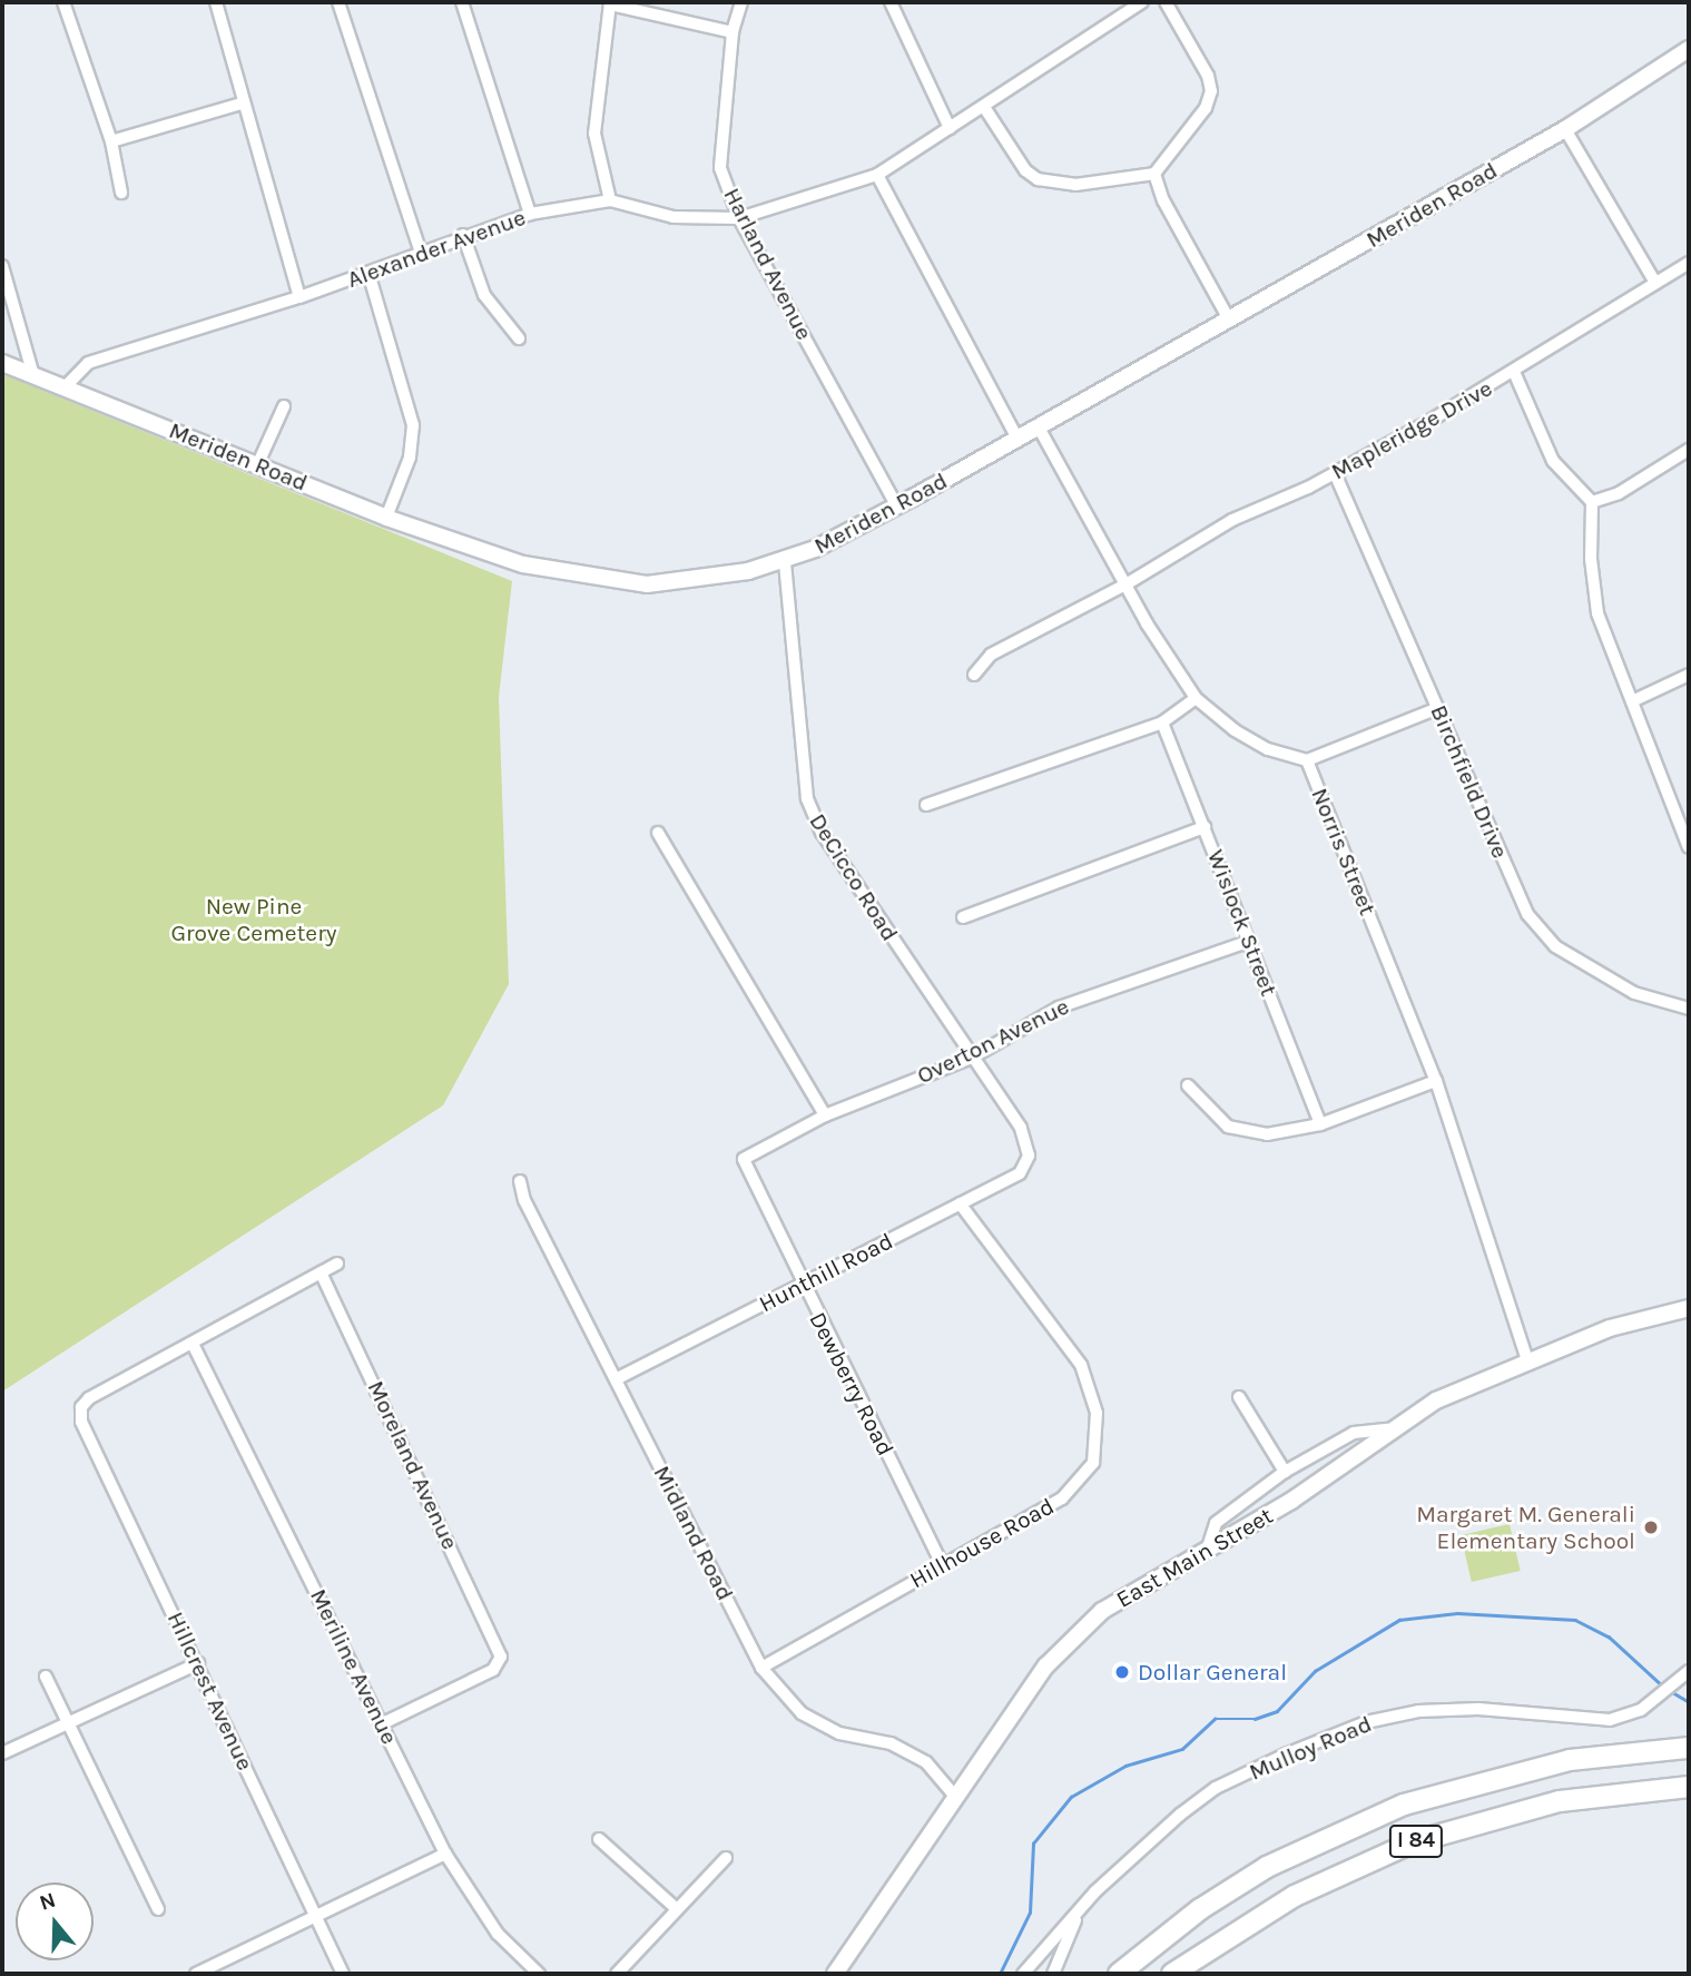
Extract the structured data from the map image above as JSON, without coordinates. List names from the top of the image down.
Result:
{
  "streets": {
    "highway": ["I 84"],
    "main road": ["Meriden Road", "East Main Street"],
    "street": [
      "Alexander Avenue",
      "Harland Avenue",
      "Mapleridge Drive",
      "Birchfield Drive",
      "Norris Street",
      "DeCicco Road",
      "Wislock Street",
      "Overton Avenue",
      "Hunthill Road",
      "Dewberry Road",
      "Moreland Avenue",
      "Midland Road",
      "Hillhouse Road",
      "Meriline Avenue",
      "Hillcrest Avenue",
      "Mulloy Road"
    ]
  },
  "crossings": [
    ["Meriden Road", "Alexander Avenue"],
    ["Meriden Road", "Harland Avenue"],
    ["Meriden Road", "Norris Street"],
    ["Meriden Road", "DeCicco Road"],
    ["Alexander Avenue", "Harland Avenue"],
    ["Mapleridge Drive", "Birchfield Drive"],
    ["Mapleridge Drive", "Norris Street"],
    ["Norris Street", "East Main Street"],
    ["DeCicco Road", "Overton Avenue"],
    ["DeCicco Road", "Hunthill Road"],
    ["Wislock Street", "Overton Avenue"],
    ["Overton Avenue", "Dewberry Road"],
    ["Hunthill Road", "Dewberry Road"],
    ["Hunthill Road", "Midland Road"],
    ["Hunthill Road", "Hillhouse Road"],
    ["Dewberry Road", "Hillhouse Road"],
    ["Moreland Avenue", "Meriline Avenue"],
    ["Midland Road", "Hillhouse Road"],
    ["Midland Road", "East Main Street"],
    ["Meriline Avenue", "Hillcrest Avenue"]
  ],
  "parks": ["New Pine Grove Cemetery"],
  "places": ["Margaret M. Generali Elementary School", "Dollar General"],
  "north": "top"
}
